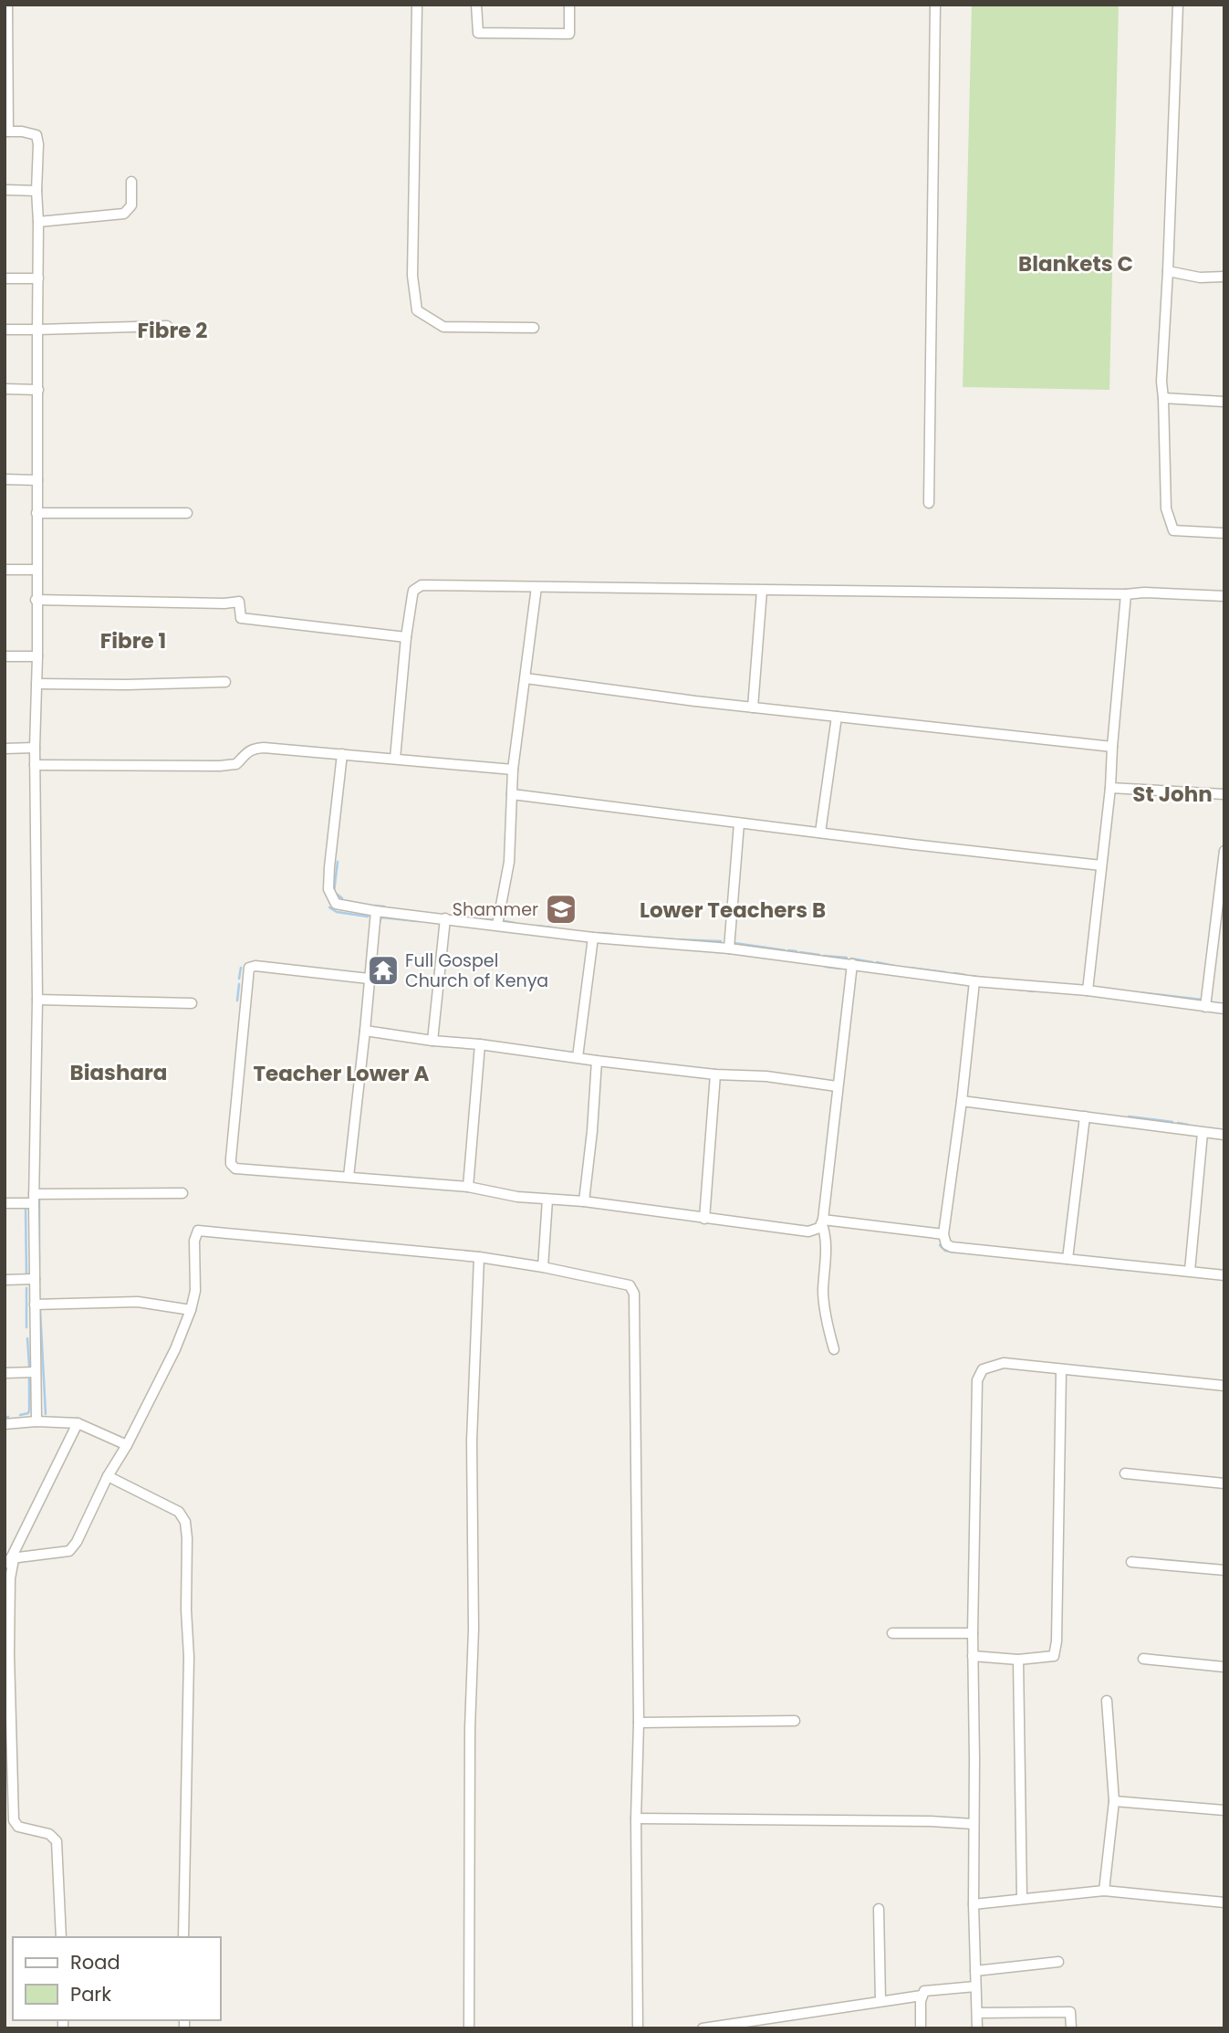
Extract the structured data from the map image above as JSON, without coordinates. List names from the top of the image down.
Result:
{
  "districts": [
    "Blankets C",
    "Fibre 2",
    "Fibre 1",
    "St John",
    "Lower Teachers B",
    "Biashara",
    "Teacher Lower A"
  ],
  "places": {
    "school or university": ["Shammer"],
    "temple": ["Full Gospel Church of Kenya"]
  },
  "legend": ["Road", "Park"]
}
